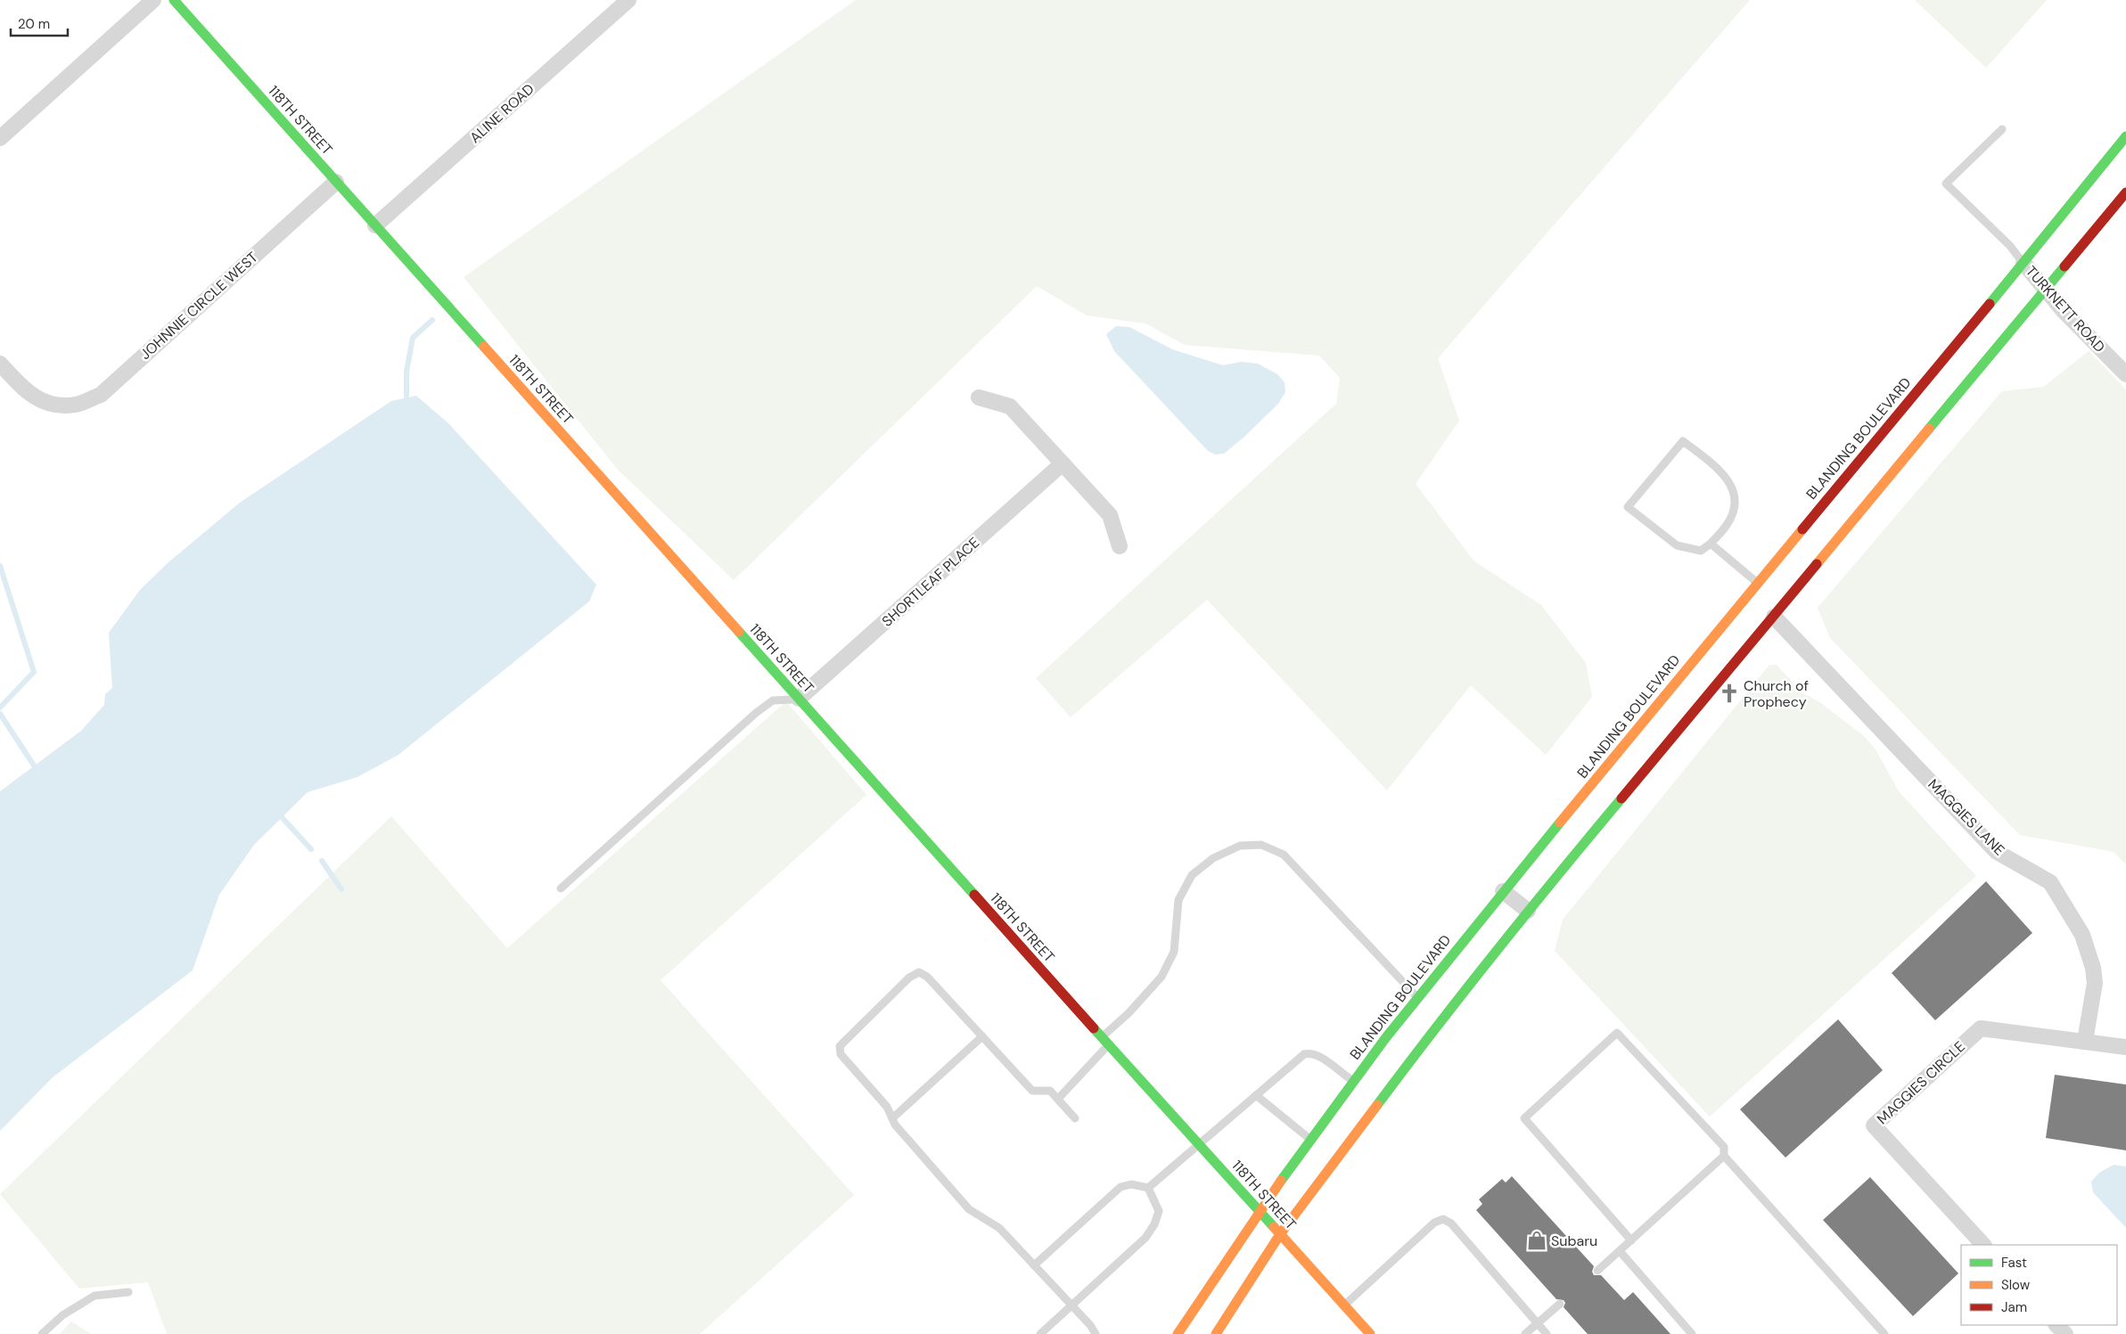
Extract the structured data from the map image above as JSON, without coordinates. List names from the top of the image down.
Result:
{
  "streets": {
    "main road": ["118TH STREET", "BLANDING BOULEVARD"],
    "street": [
      "ALINE ROAD",
      "JOHNNIE CIRCLE WEST",
      "TURKNETT ROAD",
      "SHORTLEAF PLACE",
      "MAGGIES LANE",
      "MAGGIES CIRCLE"
    ]
  },
  "crossings": [
    ["ALINE ROAD", "118TH STREET"],
    ["118TH STREET", "JOHNNIE CIRCLE WEST"],
    ["118TH STREET", "BLANDING BOULEVARD"],
    ["118TH STREET", "SHORTLEAF PLACE"],
    ["TURKNETT ROAD", "BLANDING BOULEVARD"],
    ["MAGGIES LANE", "MAGGIES CIRCLE"]
  ],
  "places": {
    "church": ["Church of Prophecy"],
    "shop": ["Subaru"]
  },
  "legend": ["Fast", "Slow", "Jam"],
  "scale_bar": "20 m"
}
